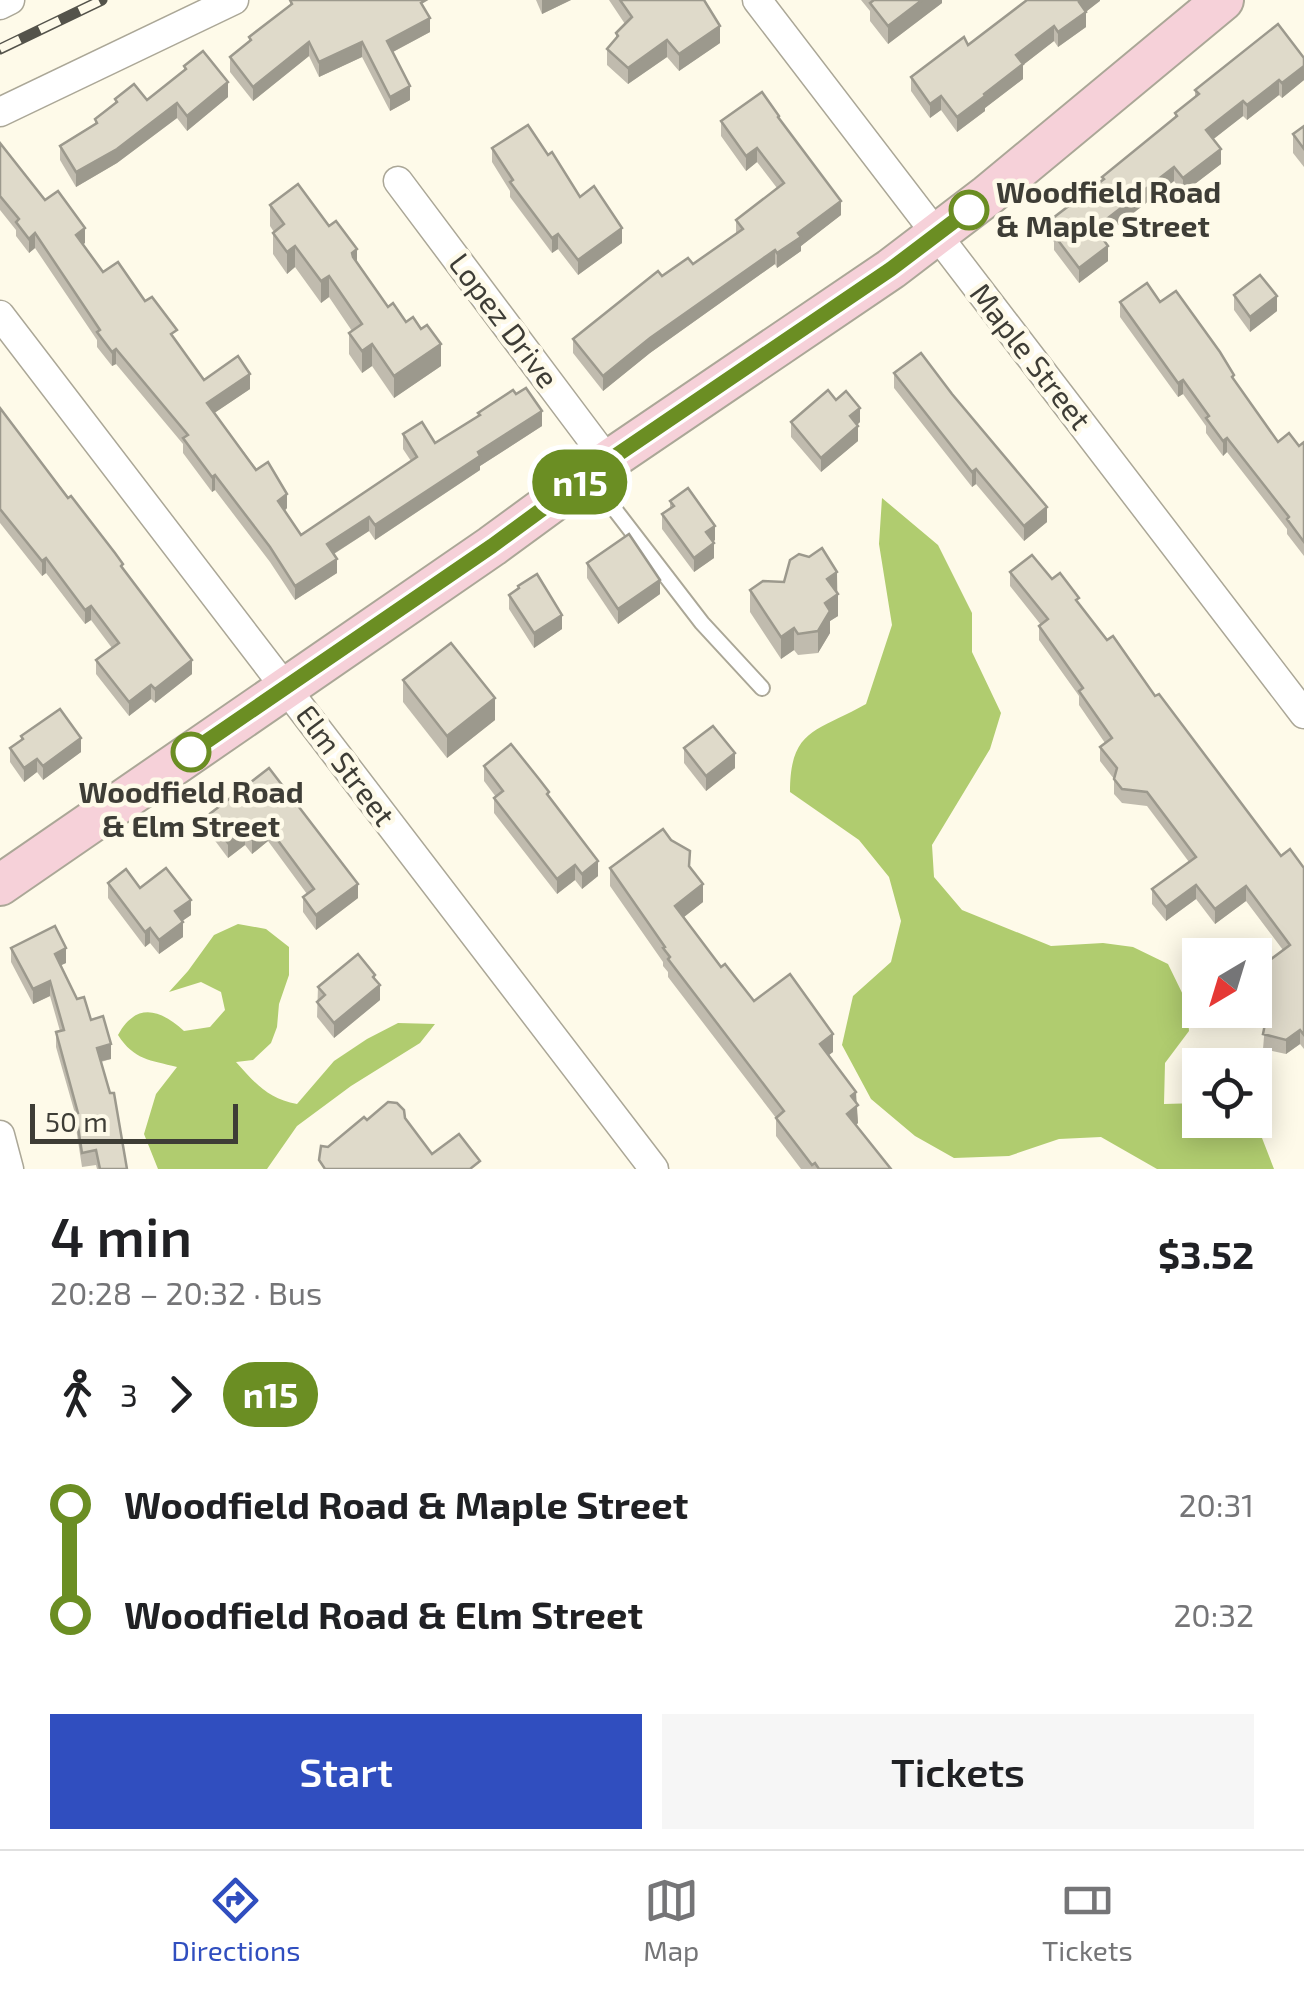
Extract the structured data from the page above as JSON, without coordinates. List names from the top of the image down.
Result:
{
  "streets": {
    "street": ["Lopez Drive", "Maple Street", "Elm Street"]
  },
  "places": ["Woodfield Road & Maple Street", "Woodfield Road & Elm Street"],
  "lines": ["bus line n15"],
  "scale_bar": "50 m",
  "north": "bottom left",
  "page": {
    "on_map": "n15",
    "scale": "50 m",
    "heading": ["4 min", "20:28 – 20:32 · Bus", "$3.52"],
    "legs": ["3", "n15"],
    "list": [
      {
        "name": "Woodfield Road & Maple Street",
        "value": "20:31"
      },
      {
        "name": "Woodfield Road & Elm Street",
        "value": "20:32"
      }
    ],
    "buttons": ["Start", "Tickets"],
    "tabs": ["Directions", "Map", "Tickets"]
  }
}
